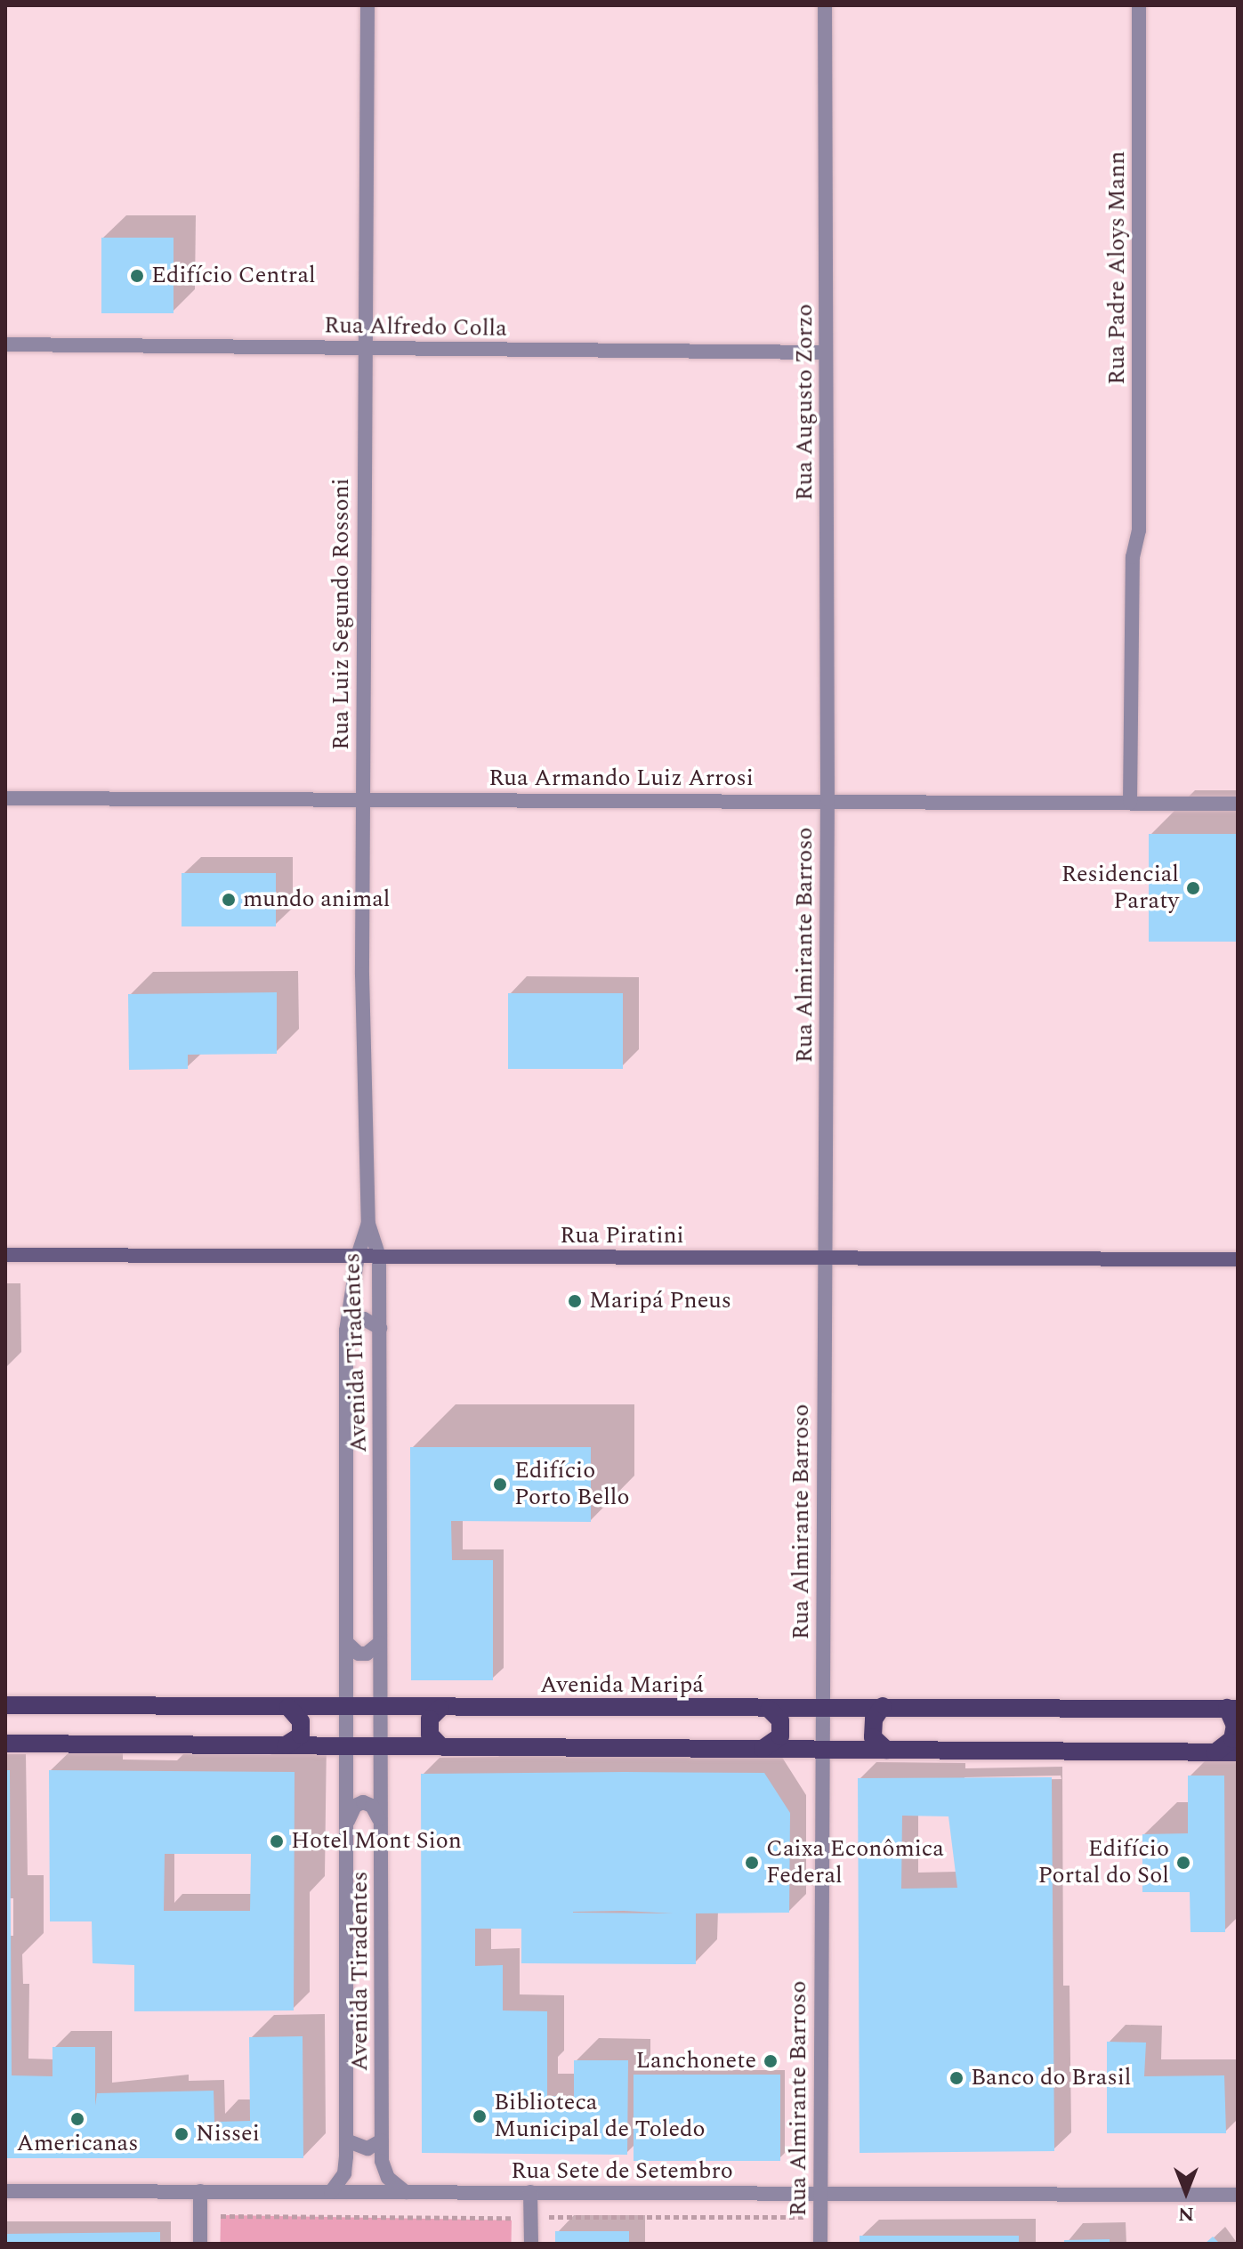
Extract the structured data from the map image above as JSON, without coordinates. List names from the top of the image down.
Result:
{
  "streets": {
    "main road": ["Avenida Maripá"],
    "street": [
      "Rua Padre Aloys Mann",
      "Rua Alfredo Colla",
      "Rua Augusto Zorzo",
      "Rua Luiz Segundo Rossoni",
      "Rua Armando Luiz Arrosi",
      "Rua Almirante Barroso",
      "Rua Piratini",
      "Avenida Tiradentes",
      "Rua Sete de Setembro"
    ]
  },
  "crossings": [
    ["Rua Padre Aloys Mann", "Rua Armando Luiz Arrosi"],
    ["Rua Alfredo Colla", "Rua Augusto Zorzo"],
    ["Rua Alfredo Colla", "Rua Luiz Segundo Rossoni"],
    ["Rua Augusto Zorzo", "Rua Armando Luiz Arrosi"],
    ["Rua Augusto Zorzo", "Rua Almirante Barroso"],
    ["Rua Luiz Segundo Rossoni", "Rua Armando Luiz Arrosi"],
    ["Rua Luiz Segundo Rossoni", "Avenida Tiradentes"],
    ["Rua Armando Luiz Arrosi", "Rua Almirante Barroso"],
    ["Rua Almirante Barroso", "Rua Piratini"],
    ["Rua Almirante Barroso", "Avenida Maripá"],
    ["Rua Almirante Barroso", "Rua Sete de Setembro"],
    ["Rua Piratini", "Avenida Tiradentes"],
    ["Avenida Tiradentes", "Avenida Maripá"],
    ["Avenida Tiradentes", "Rua Sete de Setembro"]
  ],
  "places": [
    "Edifício Central",
    "Residencial Paraty",
    "mundo animal",
    "Maripá Pneus",
    "Edifício Porto Bello",
    "Hotel Mont Sion",
    "Caixa Econômica Federal",
    "Edifício Portal do Sol",
    "Lanchonete",
    "Banco do Brasil",
    "Biblioteca Municipal de Toledo",
    "Americanas",
    "Nissei"
  ],
  "north": "bottom"
}
